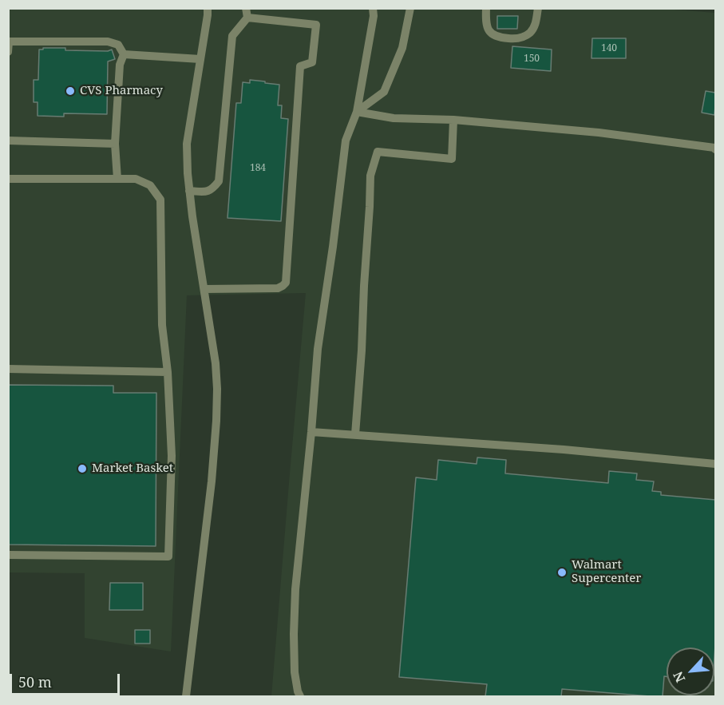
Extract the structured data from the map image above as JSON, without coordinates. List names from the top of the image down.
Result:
{
  "places": ["CVS Pharmacy", "Market Basket", "Walmart Supercenter"],
  "house_numbers": ["140", "150", "184"],
  "scale_bar": "50 m",
  "north": "bottom left"
}
